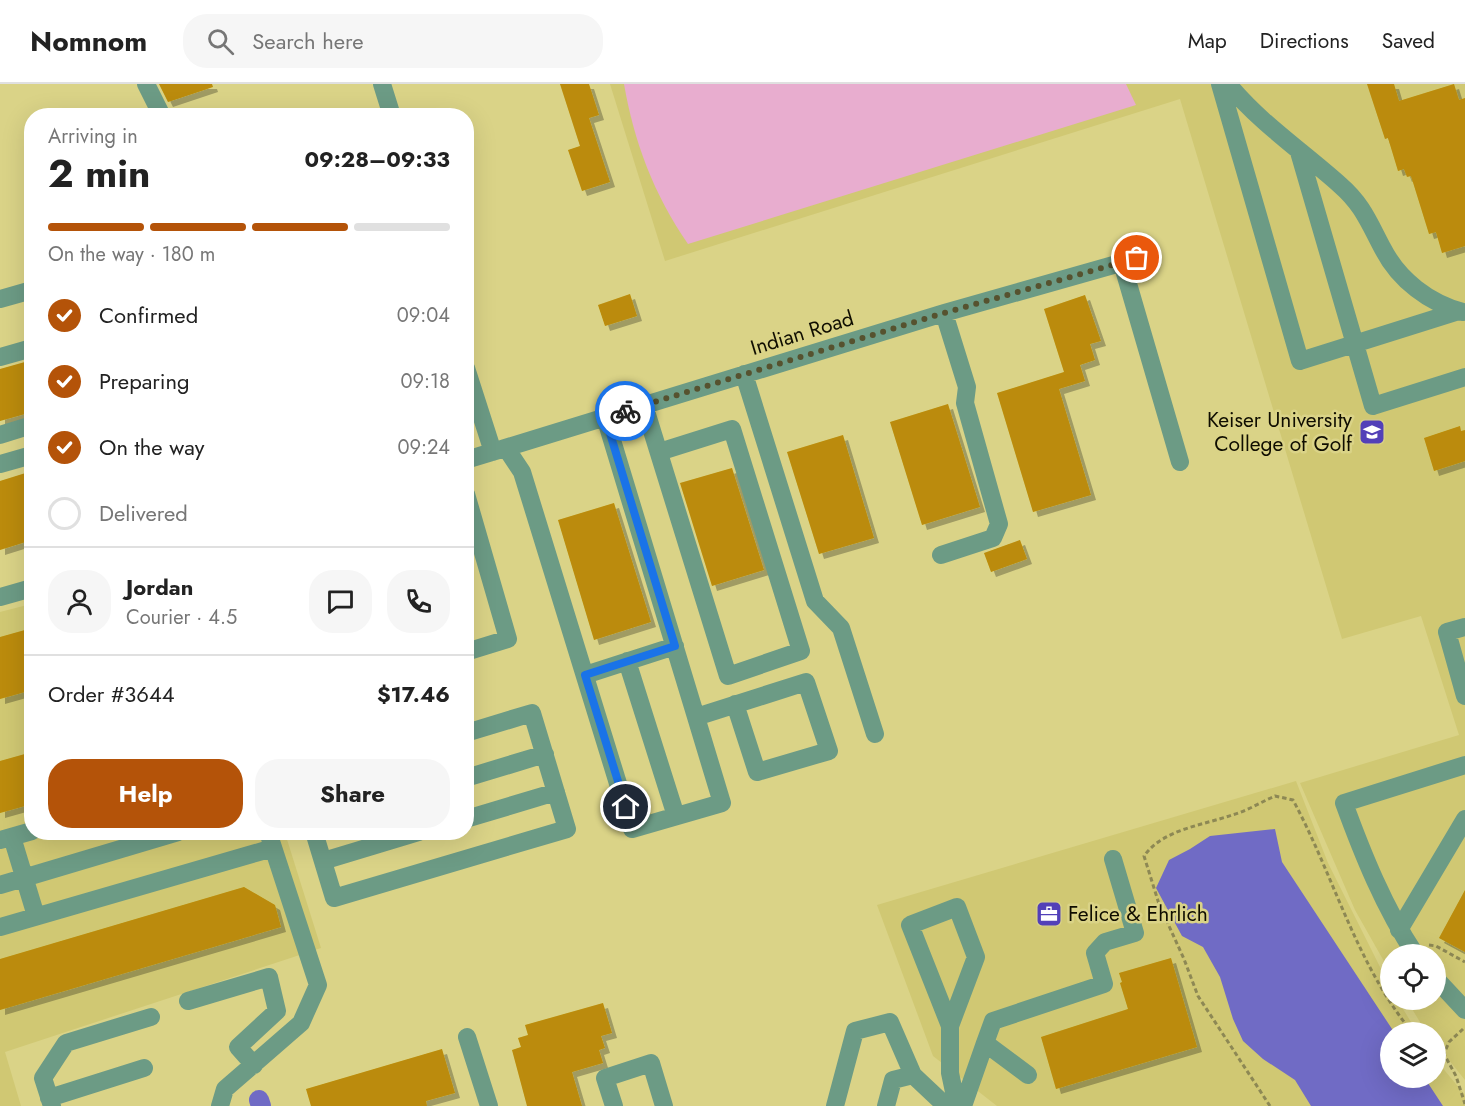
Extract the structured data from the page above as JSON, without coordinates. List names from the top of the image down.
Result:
{
  "streets": {
    "street": ["Indian Road"]
  },
  "places": {
    "school or university": ["Keiser University College of Golf"],
    "office": ["Felice & Ehrlich"]
  },
  "page": {
    "header": "Nomnom",
    "search": "Search here",
    "nav": ["Map", "Directions", "Saved"],
    "heading": ["2 min", "Arriving in", "09:28–09:33"],
    "panel": [
      "Jordan",
      "Courier · 4.5",
      "Order #3644",
      "$17.46"
    ],
    "bar": "On the way · 180 m",
    "list": [
      ["Confirmed", "09:04"],
      ["Preparing", "09:18"],
      ["On the way", "09:24"],
      "Delivered"
    ],
    "buttons": ["Help", "Share"]
  }
}
